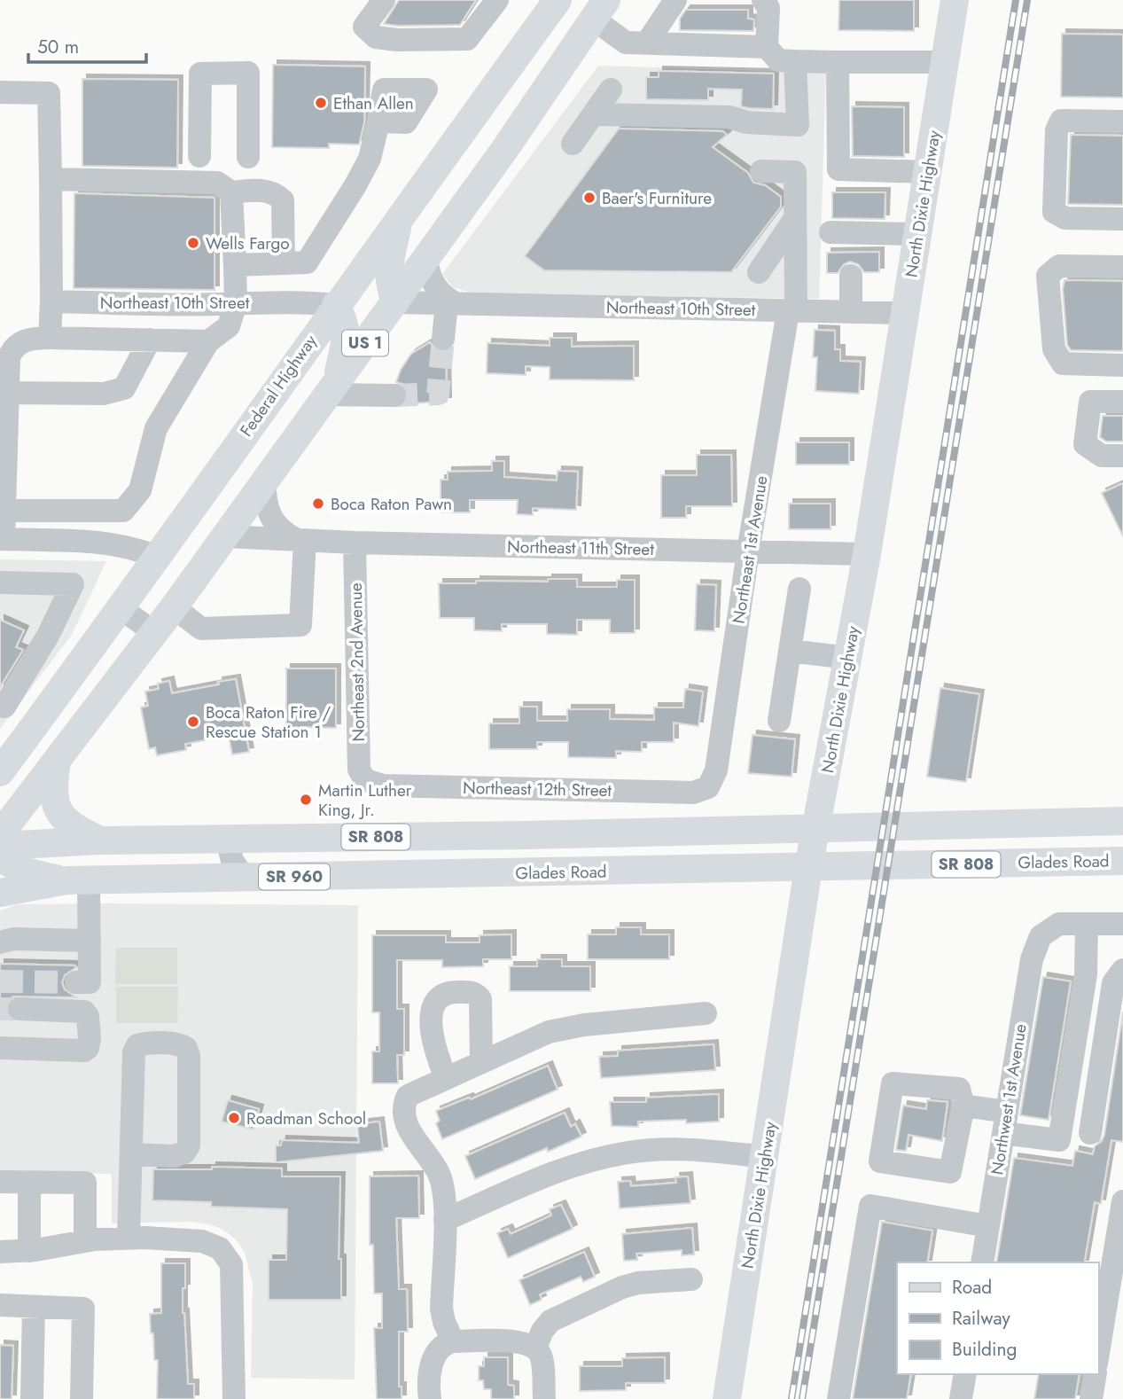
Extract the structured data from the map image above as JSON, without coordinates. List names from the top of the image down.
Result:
{
  "streets": {
    "main road": [
      "North Dixie Highway",
      "US 1",
      "Federal Highway",
      "SR 808",
      "Glades Road",
      "SR 960"
    ],
    "street": [
      "Northeast 10th Street",
      "Northeast 11th Street",
      "Northeast 1st Avenue",
      "Northeast 2nd Avenue",
      "Northeast 12th Street",
      "Northwest 1st Avenue"
    ]
  },
  "crossings": [
    ["North Dixie Highway", "Northeast 10th Street"],
    ["North Dixie Highway", "Northeast 11th Street"],
    ["North Dixie Highway", "SR 808"],
    ["North Dixie Highway", "Glades Road"],
    ["Northeast 10th Street", "US 1"],
    ["Northeast 10th Street", "Federal Highway"],
    ["Northeast 10th Street", "Northeast 1st Avenue"],
    ["US 1", "Northeast 11th Street"],
    ["Northeast 11th Street", "Northeast 1st Avenue"],
    ["Northeast 11th Street", "Northeast 2nd Avenue"],
    ["Northeast 1st Avenue", "Northeast 12th Street"],
    ["Northeast 2nd Avenue", "Northeast 12th Street"]
  ],
  "places": [
    "Ethan Allen",
    "Baer's Furniture",
    "Wells Fargo",
    "Boca Raton Pawn",
    "Boca Raton Fire / Rescue Station 1",
    "Martin Luther King, Jr.",
    "Roadman School"
  ],
  "legend": ["Road", "Railway", "Building"],
  "scale_bar": "50 m"
}
